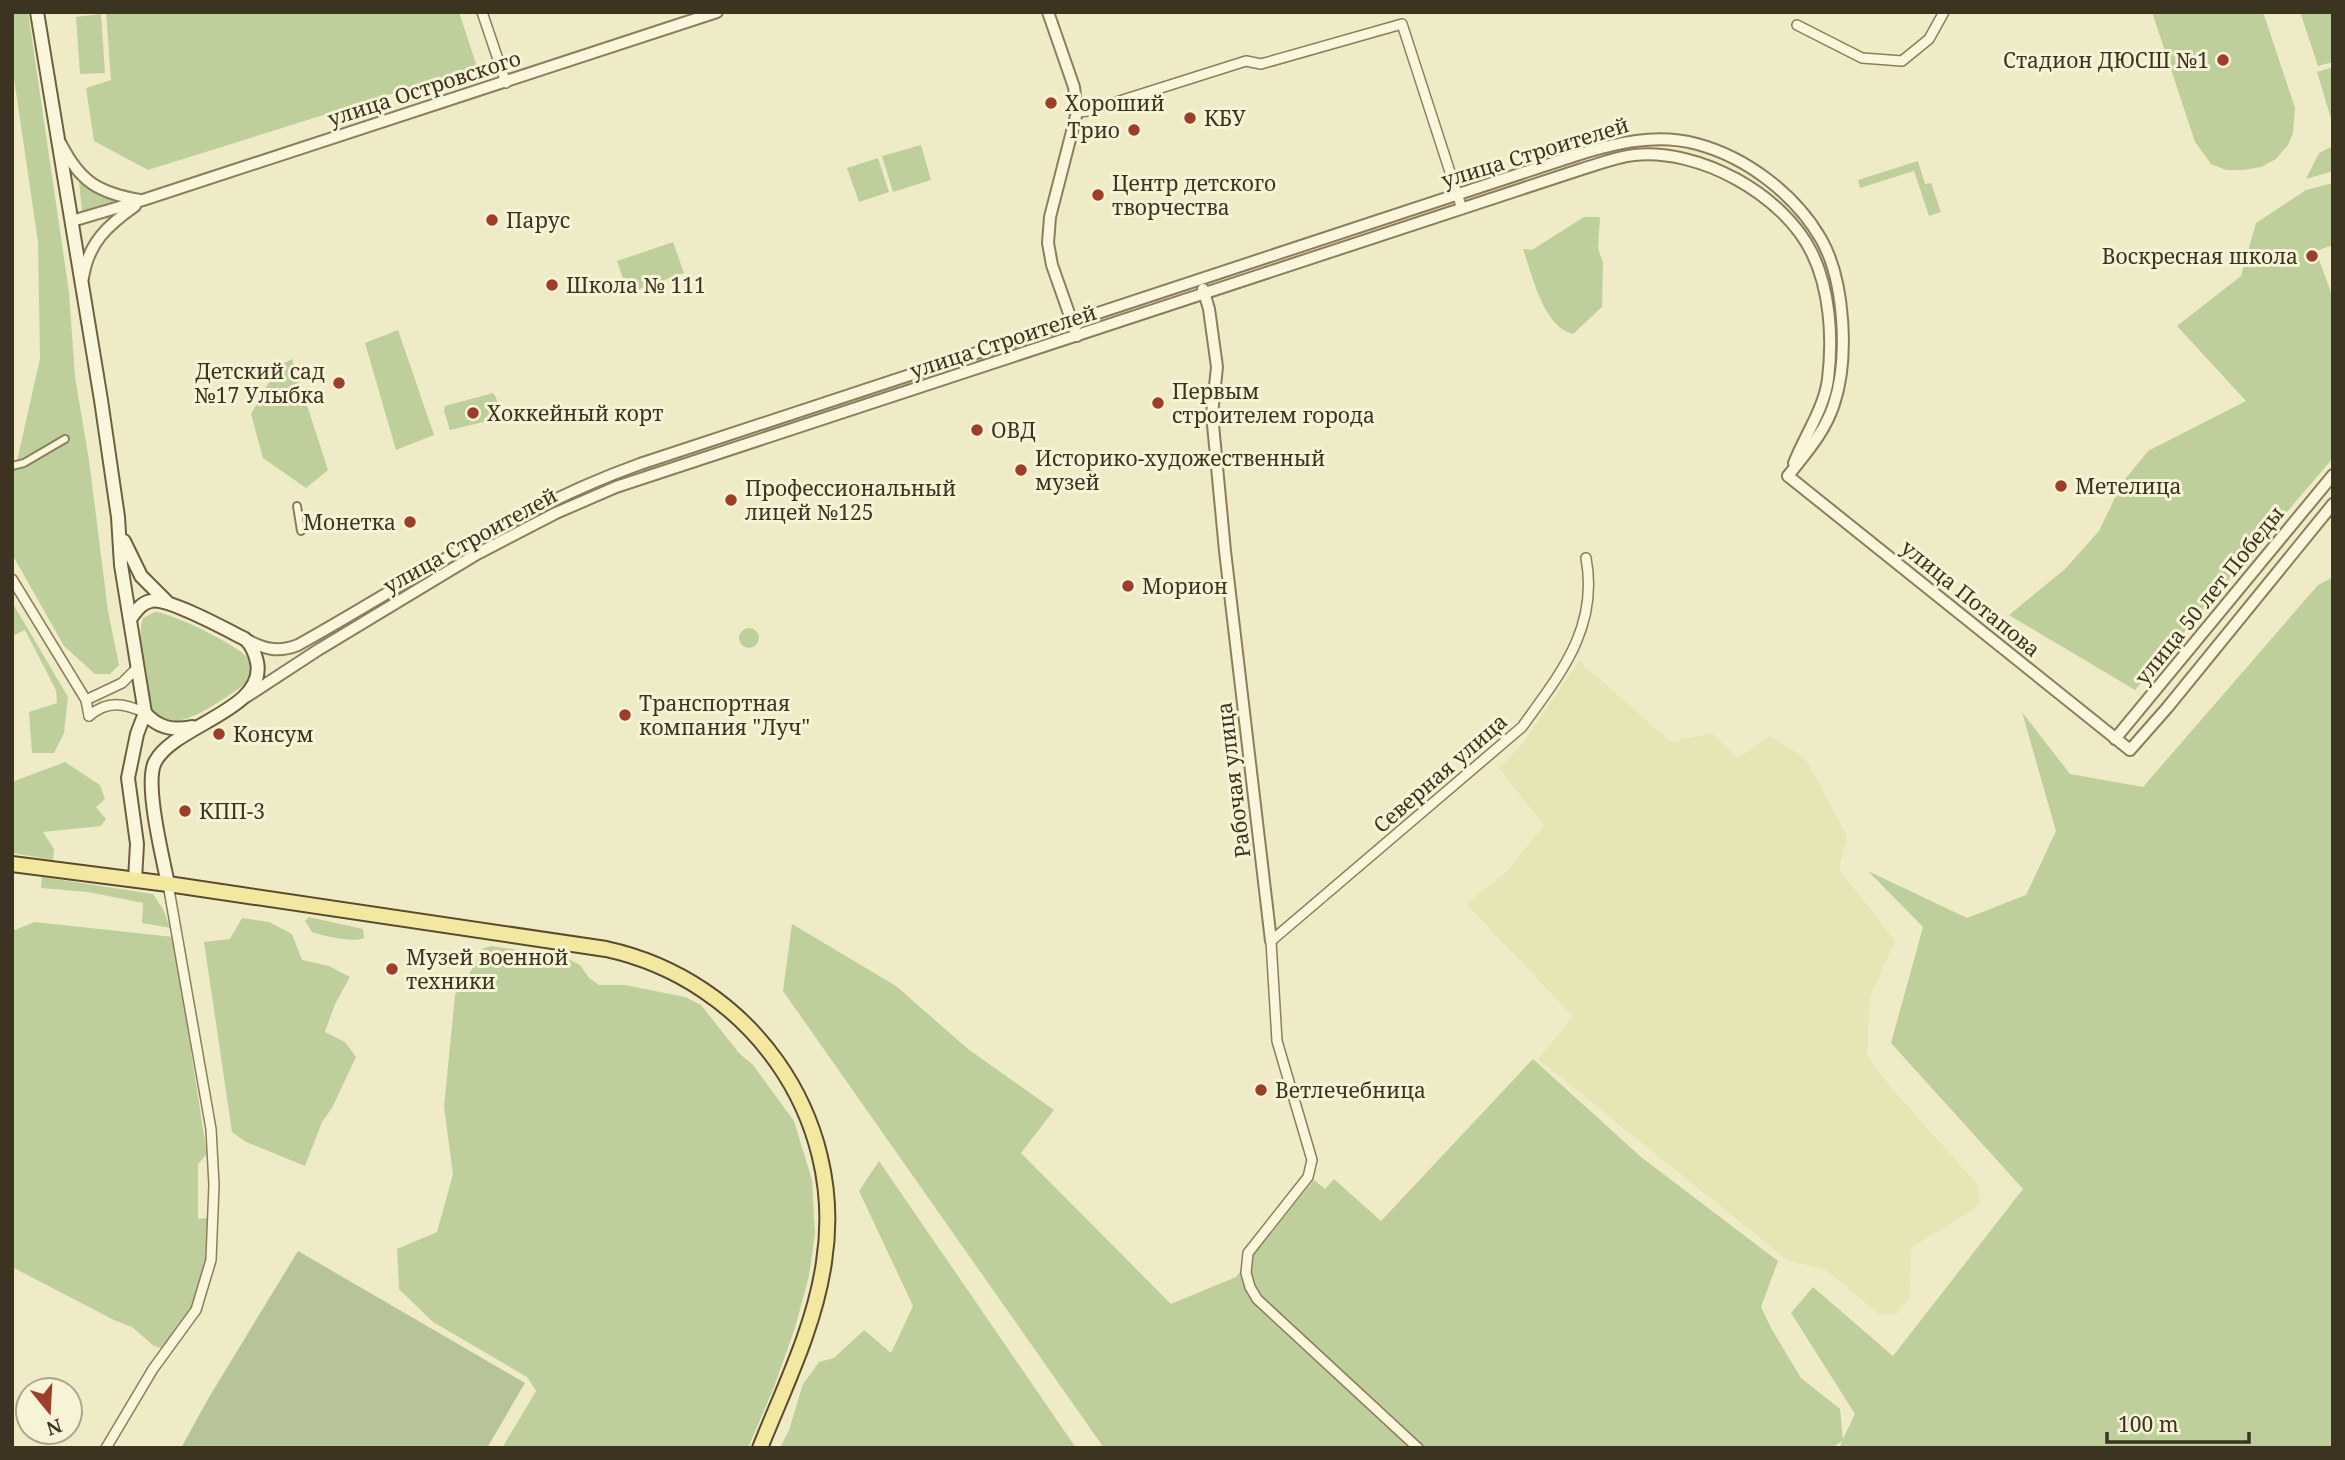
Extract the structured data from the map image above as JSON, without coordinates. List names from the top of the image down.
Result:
{
  "streets": {
    "street": [
      "улица Островского",
      "улица Строителей",
      "улица 50 лет Победы",
      "улица Потапова",
      "Северная улица",
      "Рабочая улица"
    ]
  },
  "crossings": [
    ["улица Строителей", "улица Потапова"],
    ["улица Строителей", "Рабочая улица"],
    ["улица 50 лет Победы", "улица Потапова"],
    ["Северная улица", "Рабочая улица"]
  ],
  "places": [
    "Стадион ДЮСШ №1",
    "Хороший",
    "КБУ",
    "Трио",
    "Центр детского творчества",
    "Парус",
    "Воскресная школа",
    "Школа № 111",
    "Детский сад №17 Улыбка",
    "Первым строителем города",
    "Хоккейный корт",
    "ОВД",
    "Историко-художественный музей",
    "Метелица",
    "Профессиональный лицей №125",
    "Монетка",
    "Морион",
    "Транспортная компания \"Луч\"",
    "Консум",
    "КПП-3",
    "Музей военной техники",
    "Ветлечебница"
  ],
  "scale_bar": "100 m",
  "north": "bottom"
}
